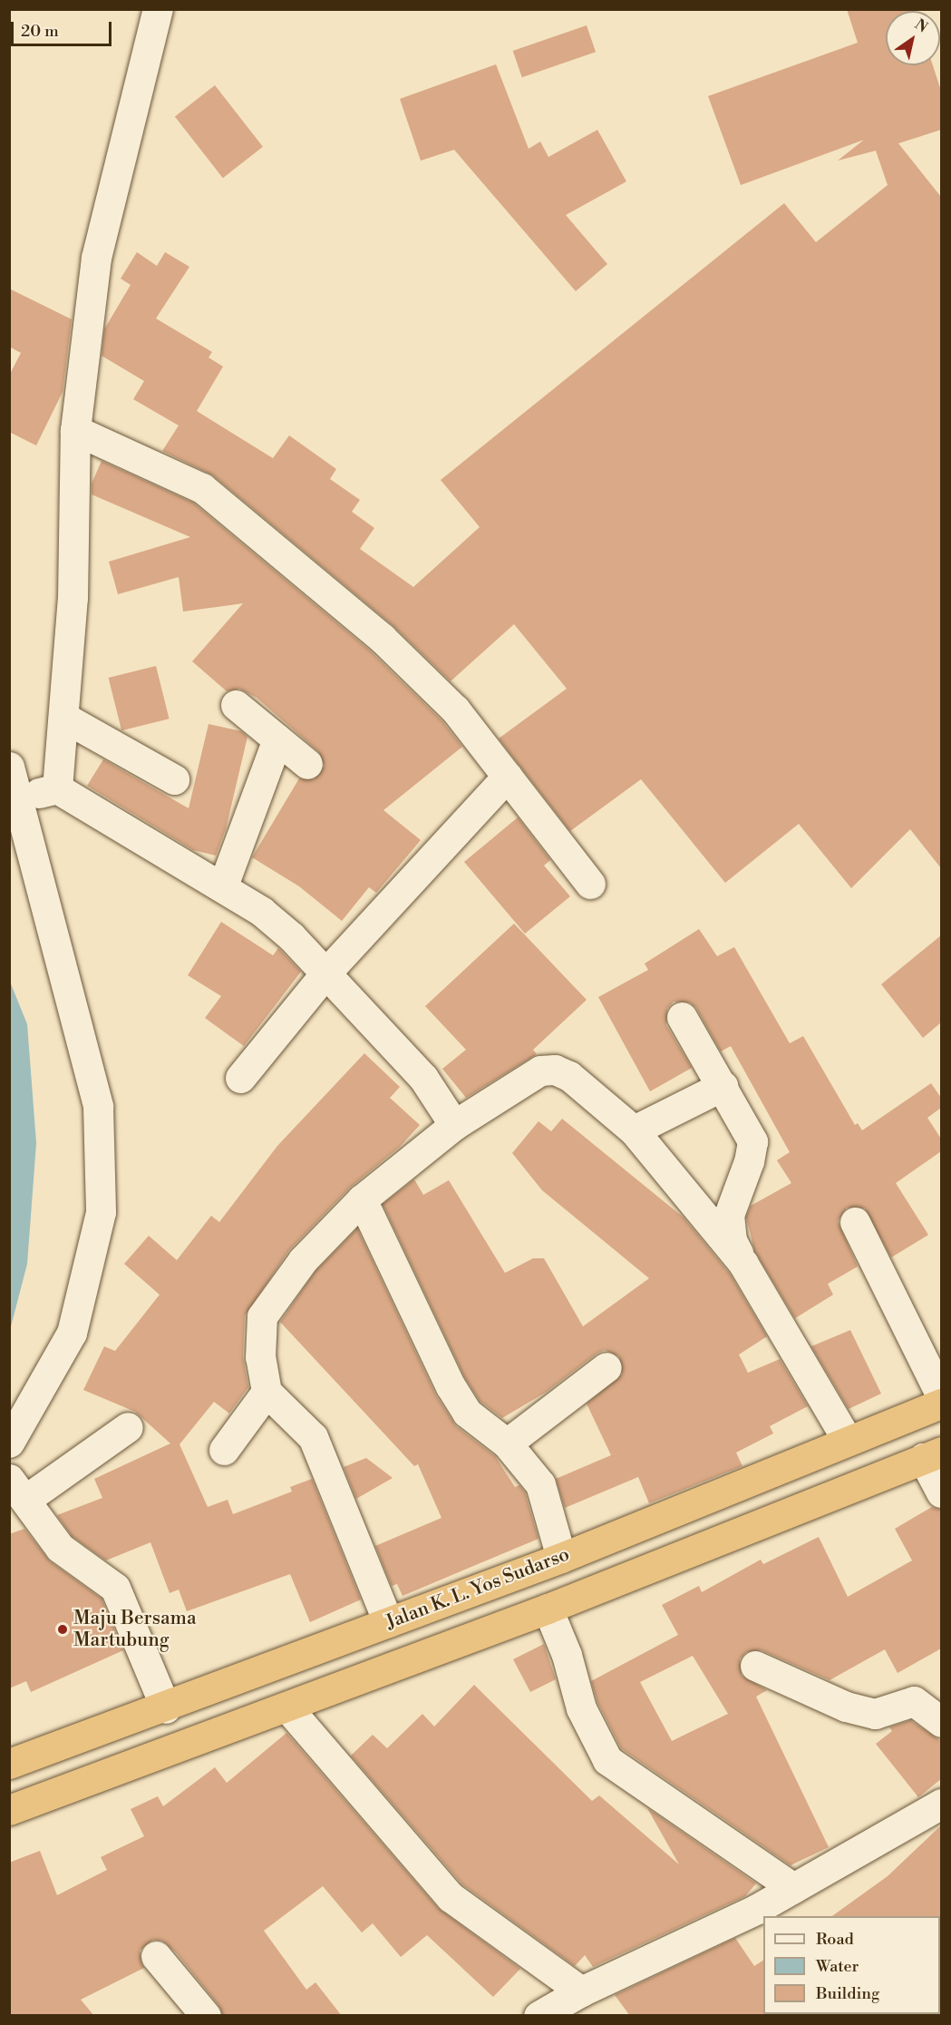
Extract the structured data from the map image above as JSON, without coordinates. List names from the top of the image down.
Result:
{
  "streets": {
    "highway": ["Jalan K. L. Yos Sudarso"]
  },
  "places": ["Maju Bersama Martubung"],
  "legend": ["Road", "Water", "Building"],
  "scale_bar": "20 m",
  "north": "top right"
}
